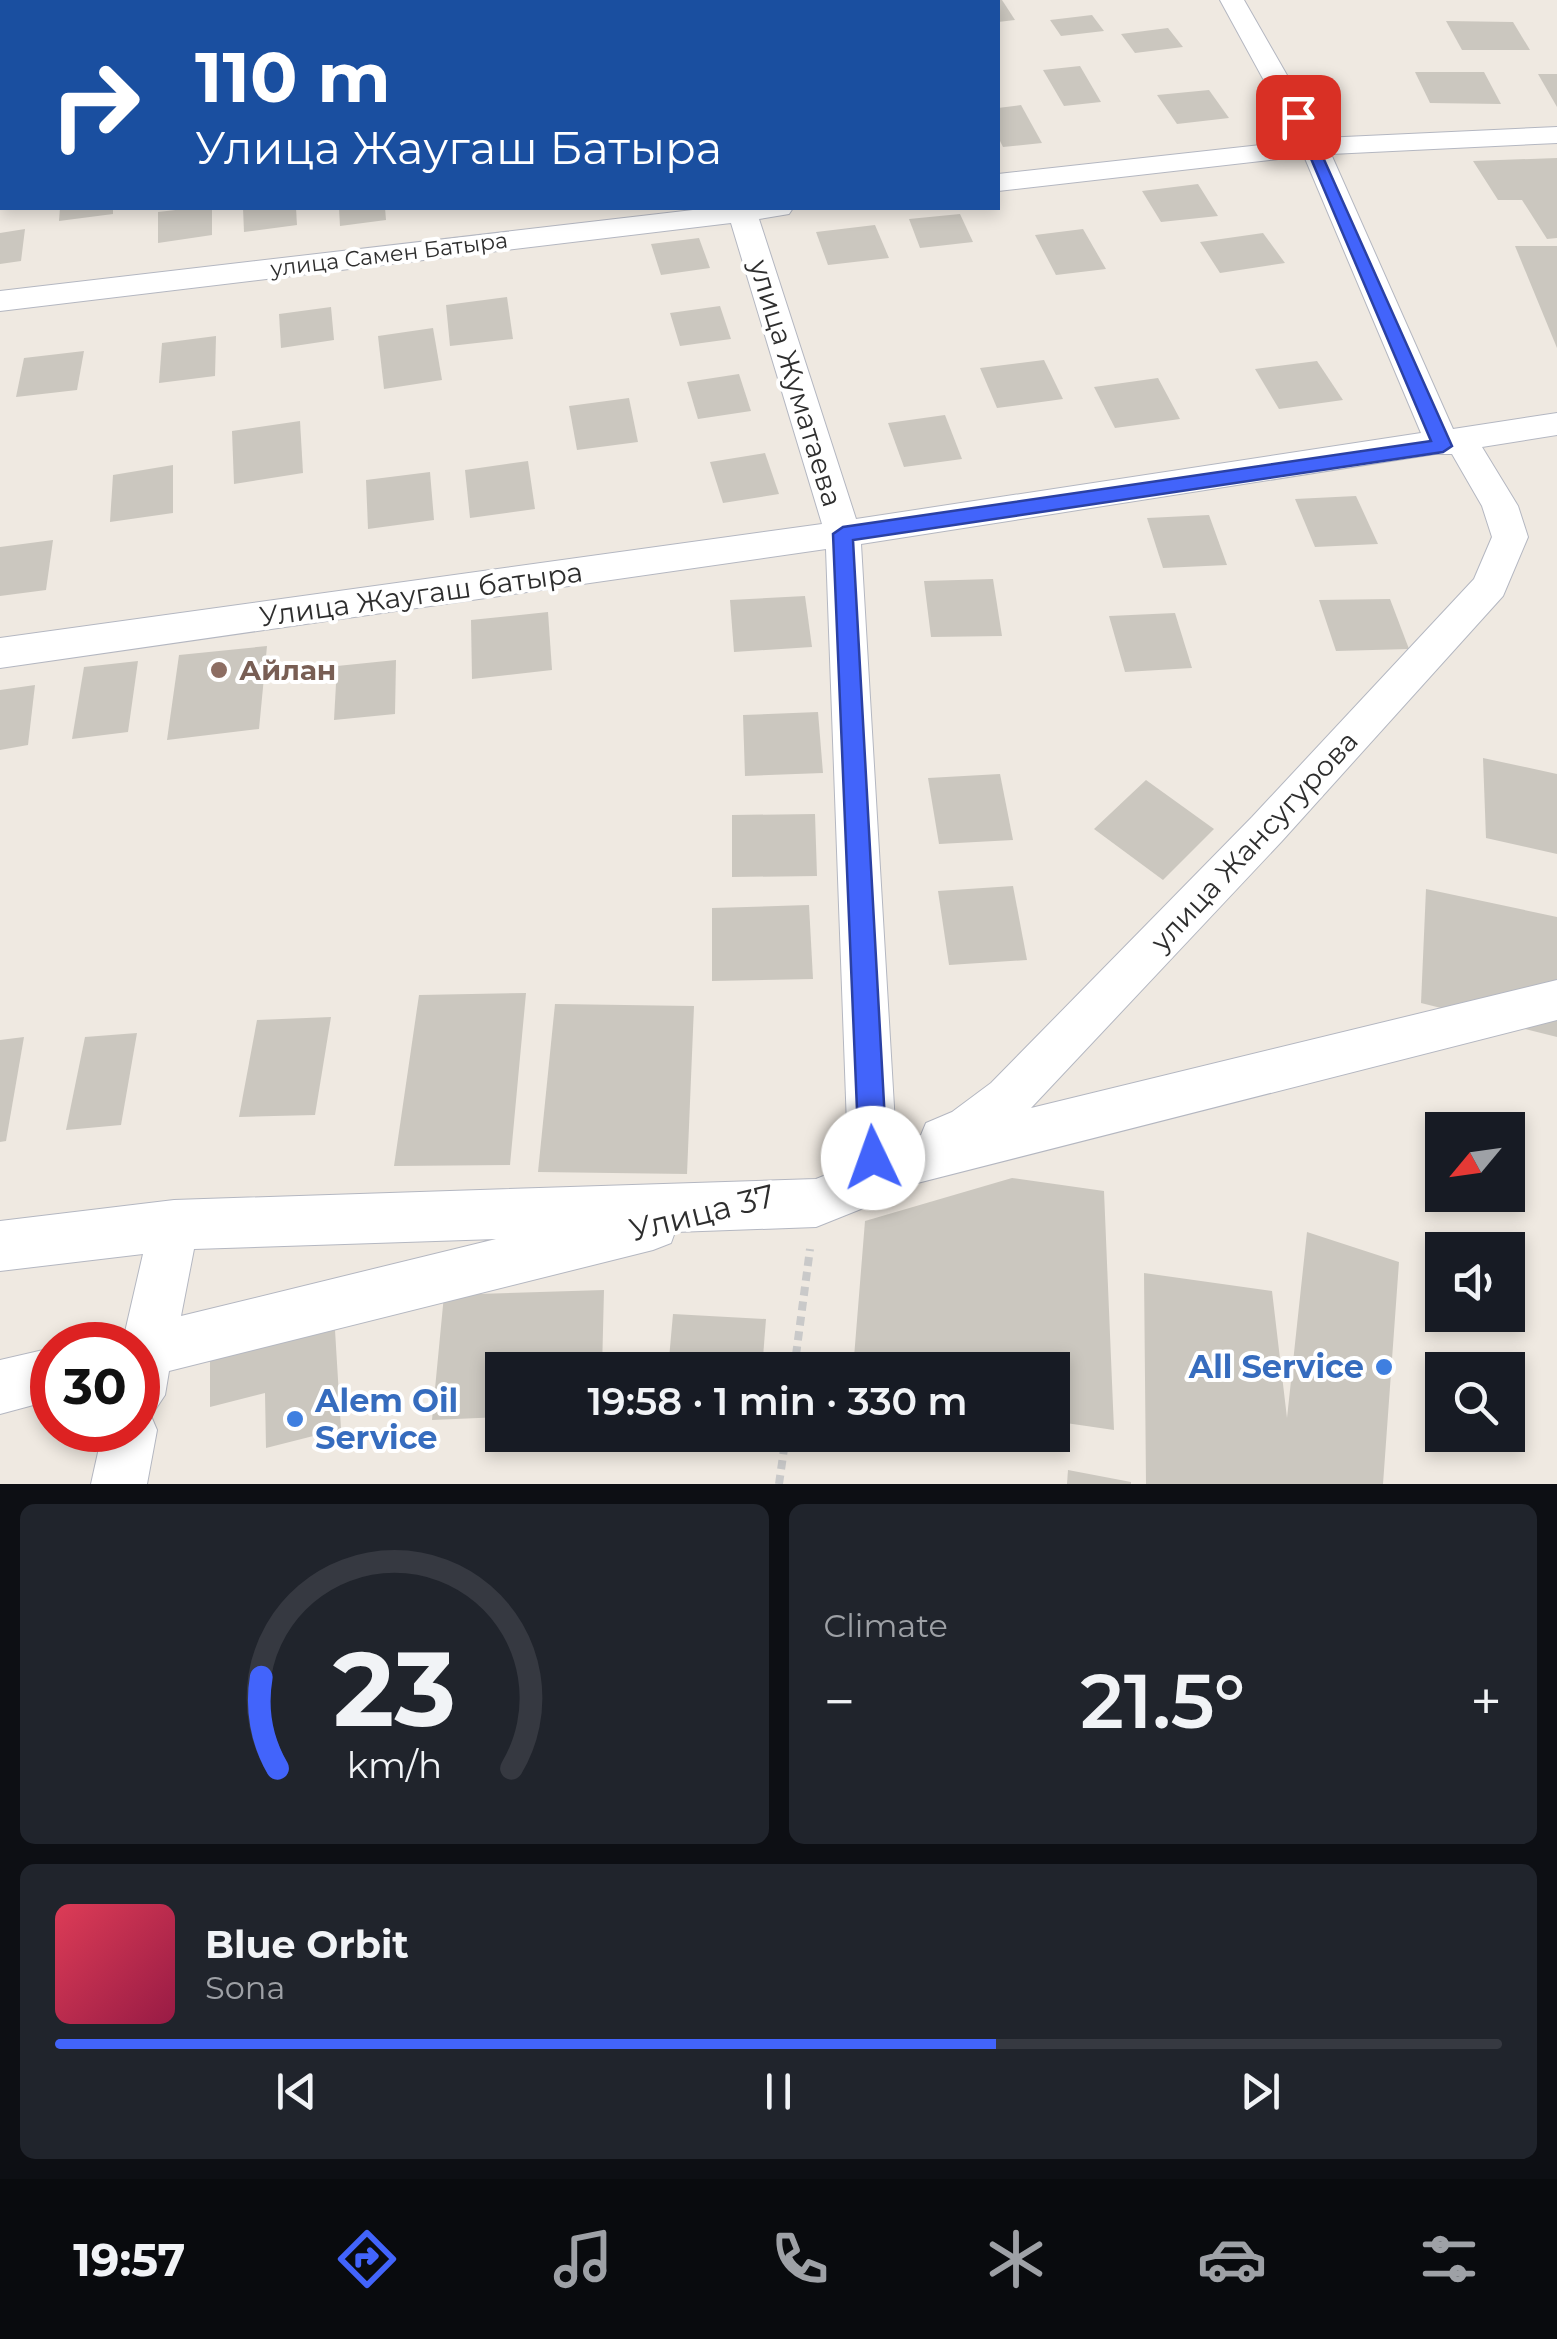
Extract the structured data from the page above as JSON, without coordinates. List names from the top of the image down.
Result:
{
  "streets": {
    "street": [
      "улица Самен Батыра",
      "улица Жуматаева",
      "Улица Жаугаш батыра",
      "улица Жансугурова",
      "Улица 37"
    ]
  },
  "crossings": [
    ["улица Жуматаева", "Улица Жаугаш батыра"],
    ["улица Жуматаева", "улица Жансугурова"]
  ],
  "places": ["Айлан", "All Service", "Alem Oil Service"],
  "north": "bottom left",
  "page": {
    "turn": ["110 m", "Улица Жаугаш Батыра"],
    "limit": "30",
    "trip": "19:58 · 1 min · 330 m",
    "tile": "Climate",
    "heat": ["−", "21.5°", "+"],
    "song": ["Blue Orbit", "Sona"],
    "tabs": "19:57",
    "gauge": ["23", "km/h"]
  }
}
